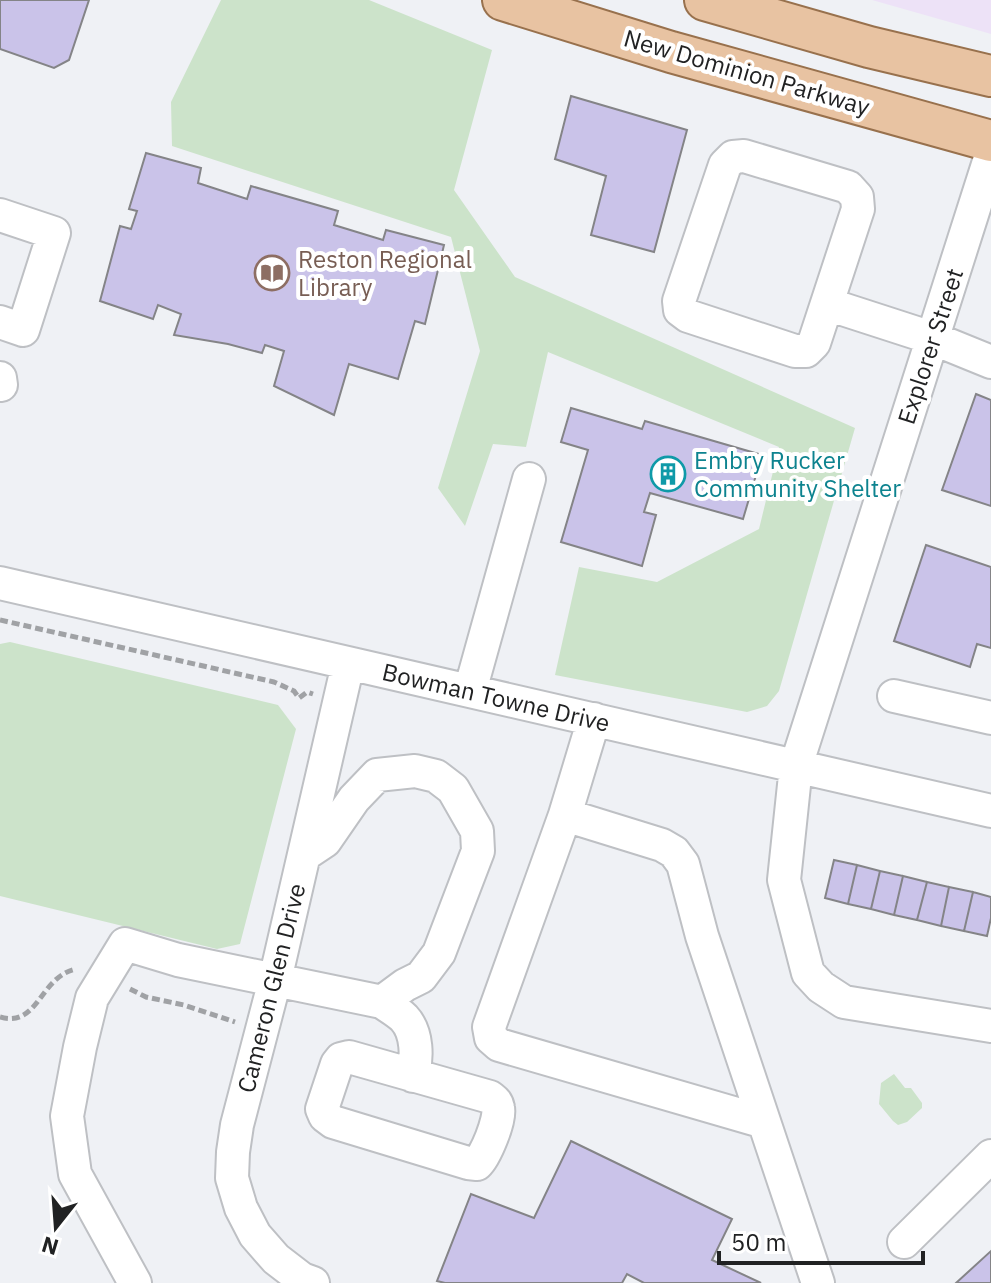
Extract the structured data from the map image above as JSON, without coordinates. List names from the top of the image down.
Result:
{
  "streets": {
    "main road": ["New Dominion Parkway"],
    "street": ["Explorer Street", "Bowman Towne Drive", "Cameron Glen Drive"]
  },
  "crossings": [
    ["Explorer Street", "Bowman Towne Drive"],
    ["Bowman Towne Drive", "Cameron Glen Drive"]
  ],
  "places": {
    "library": ["Reston Regional Library"],
    "building": ["Embry Rucker Community Shelter"]
  },
  "scale_bar": "50 m",
  "north": "bottom"
}
